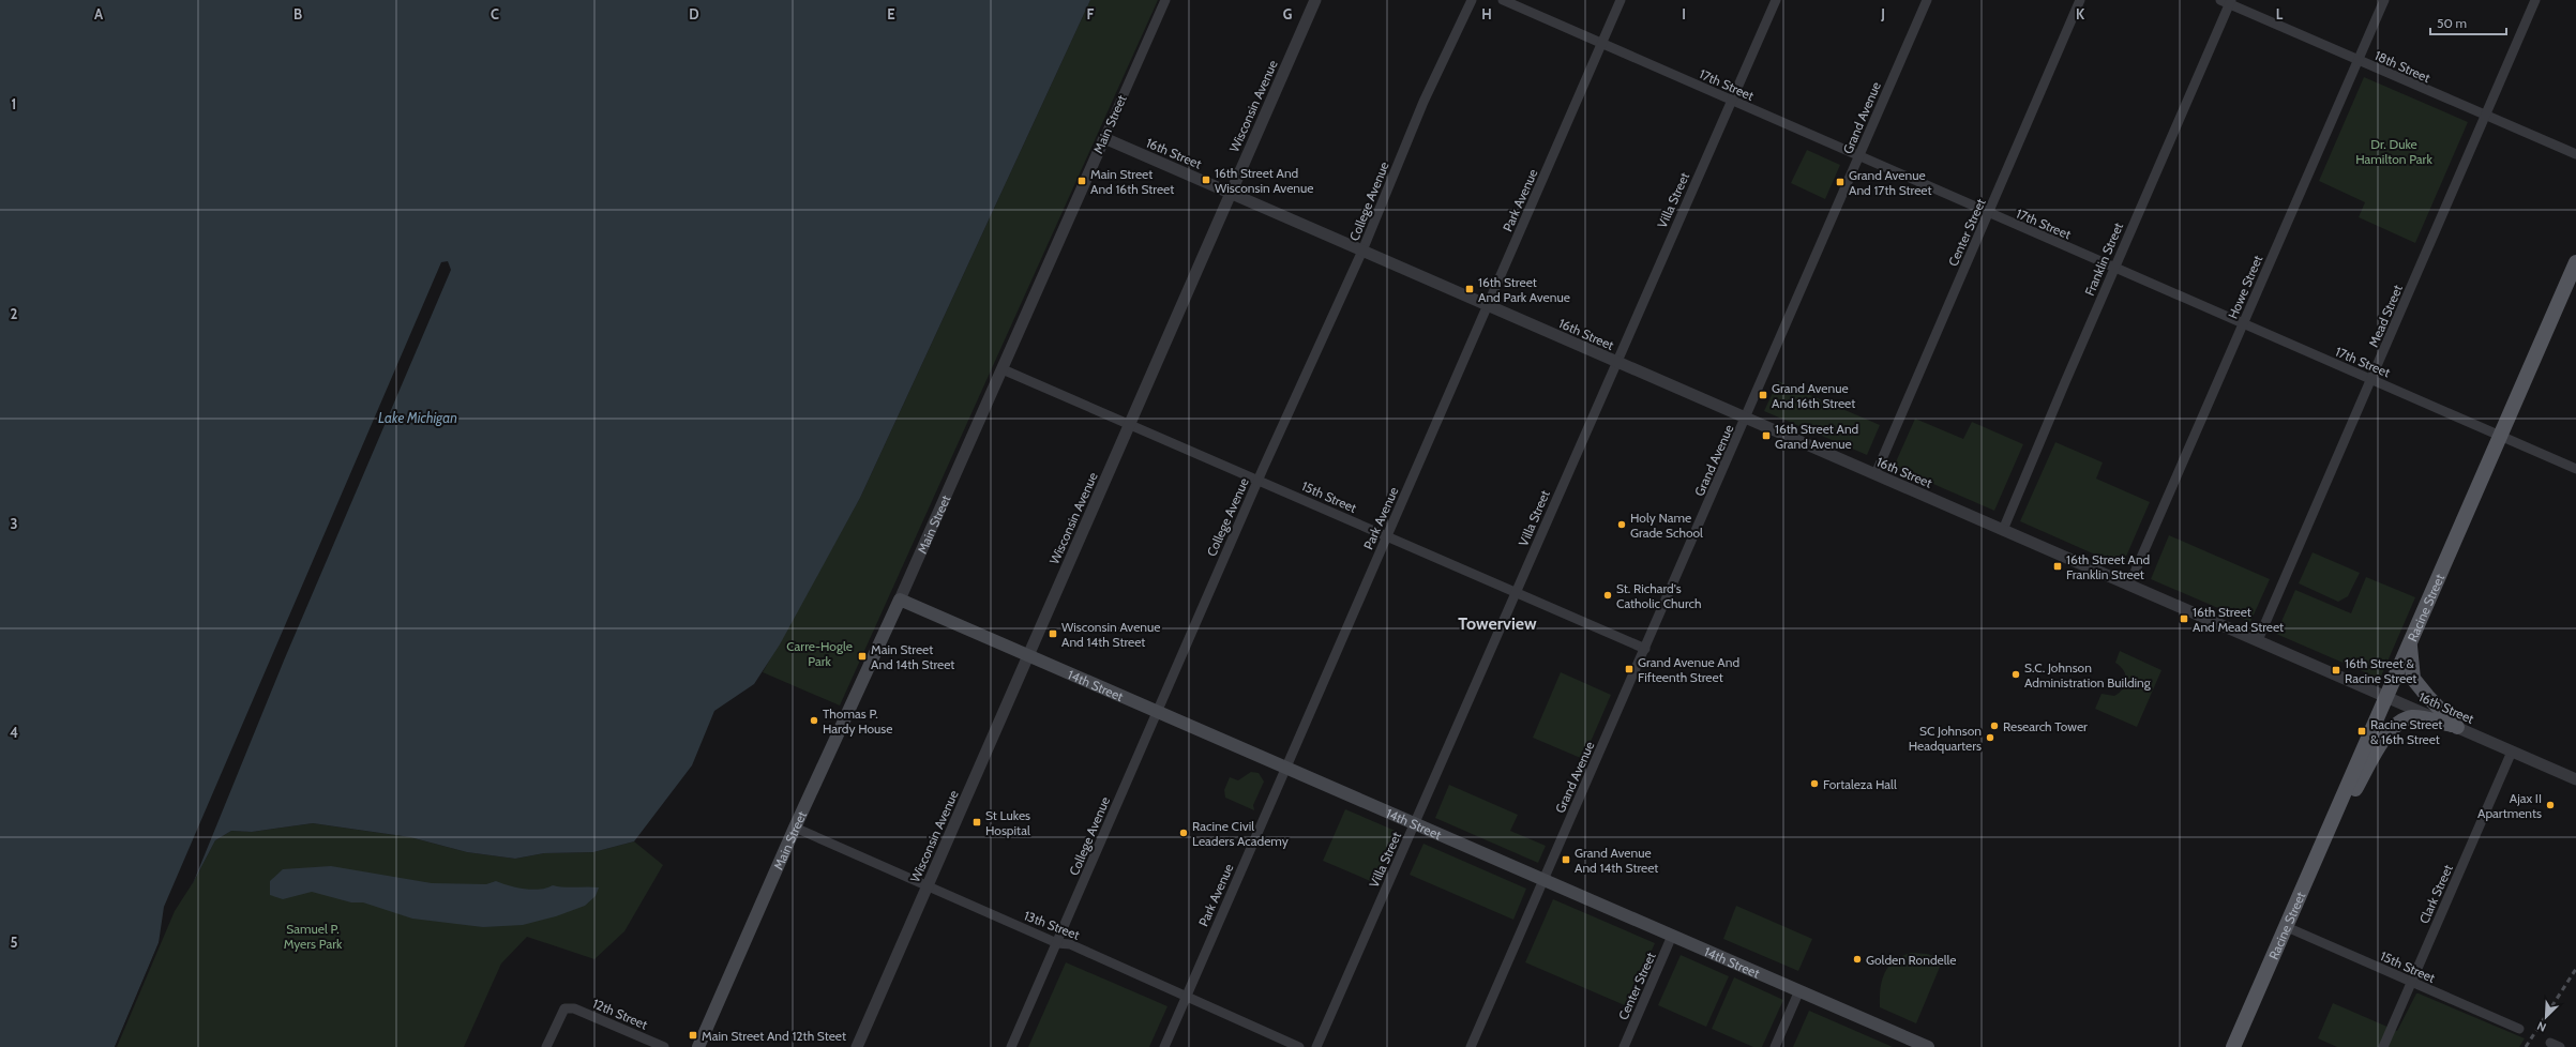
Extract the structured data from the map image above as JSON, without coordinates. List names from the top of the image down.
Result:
{
  "streets": {
    "main road": ["Main Street", "Racine Street", "14th Street"],
    "street": [
      "18th Street",
      "17th Street",
      "Wisconsin Avenue",
      "Grand Avenue",
      "16th Street",
      "Park Avenue",
      "Villa Street",
      "College Avenue",
      "Center Street",
      "Franklin Street",
      "Howe Street",
      "Mead Street",
      "15th Street",
      "Clark Street",
      "13th Street",
      "12th Street"
    ]
  },
  "crossings": [
    ["18th Street", "Franklin Street"],
    ["18th Street", "Howe Street"],
    ["18th Street", "Mead Street"],
    ["17th Street", "Grand Avenue"],
    ["17th Street", "Park Avenue"],
    ["17th Street", "Villa Street"],
    ["17th Street", "Center Street"],
    ["17th Street", "Franklin Street"],
    ["17th Street", "Howe Street"],
    ["17th Street", "Mead Street"],
    ["17th Street", "Racine Street"],
    ["Wisconsin Avenue", "16th Street"],
    ["Wisconsin Avenue", "15th Street"],
    ["Wisconsin Avenue", "14th Street"],
    ["Wisconsin Avenue", "13th Street"],
    ["Grand Avenue", "16th Street"],
    ["Grand Avenue", "15th Street"],
    ["Grand Avenue", "14th Street"],
    ["Main Street", "16th Street"],
    ["Main Street", "15th Street"],
    ["Main Street", "14th Street"],
    ["Main Street", "13th Street"],
    ["16th Street", "Park Avenue"],
    ["16th Street", "Villa Street"],
    ["16th Street", "College Avenue"],
    ["16th Street", "Center Street"],
    ["16th Street", "Franklin Street"],
    ["16th Street", "Howe Street"],
    ["16th Street", "Mead Street"],
    ["16th Street", "Racine Street"],
    ["16th Street", "Clark Street"],
    ["Park Avenue", "15th Street"],
    ["Park Avenue", "14th Street"],
    ["Park Avenue", "13th Street"],
    ["Villa Street", "15th Street"],
    ["Villa Street", "14th Street"],
    ["College Avenue", "15th Street"],
    ["College Avenue", "14th Street"],
    ["College Avenue", "13th Street"],
    ["Center Street", "14th Street"],
    ["15th Street", "Racine Street"],
    ["15th Street", "Clark Street"]
  ],
  "districts": ["Towerview"],
  "water": ["Lake Michigan"],
  "parks": ["Dr. Duke Hamilton Park", "Carre-Hogle Park", "Samuel P. Myers Park"],
  "places": {
    "transit": [
      "16th Street And Wisconsin Avenue",
      "Main Street And 16th Street",
      "Grand Avenue And 17th Street",
      "16th Street And Park Avenue",
      "Grand Avenue And 16th Street",
      "16th Street And Grand Avenue",
      "16th Street And Franklin Street",
      "16th Street And Mead Street",
      "Wisconsin Avenue And 14th Street",
      "Main Street And 14th Street",
      "Grand Avenue And Fifteenth Street",
      "16th Street & Racine Street",
      "Racine Street & 16th Street",
      "St Lukes Hospital",
      "Grand Avenue And 14th Street",
      "Main Street And 12th Steet"
    ],
    "other": [
      "Holy Name Grade School",
      "St. Richard's Catholic Church",
      "S.C. Johnson Administration Building",
      "Thomas P. Hardy House",
      "Research Tower",
      "SC Johnson Headquarters",
      "Fortaleza Hall",
      "Ajax II Apartments",
      "Racine Civil Leaders Academy",
      "Golden Rondelle"
    ]
  },
  "scale_bar": "50 m",
  "north": "bottom left",
  "grid": {
    "columns": [
      "A",
      "B",
      "C",
      "D",
      "E",
      "F",
      "G",
      "H",
      "I",
      "J",
      "K",
      "L"
    ],
    "rows": [
      "1",
      "2",
      "3",
      "4",
      "5"
    ]
  }
}
